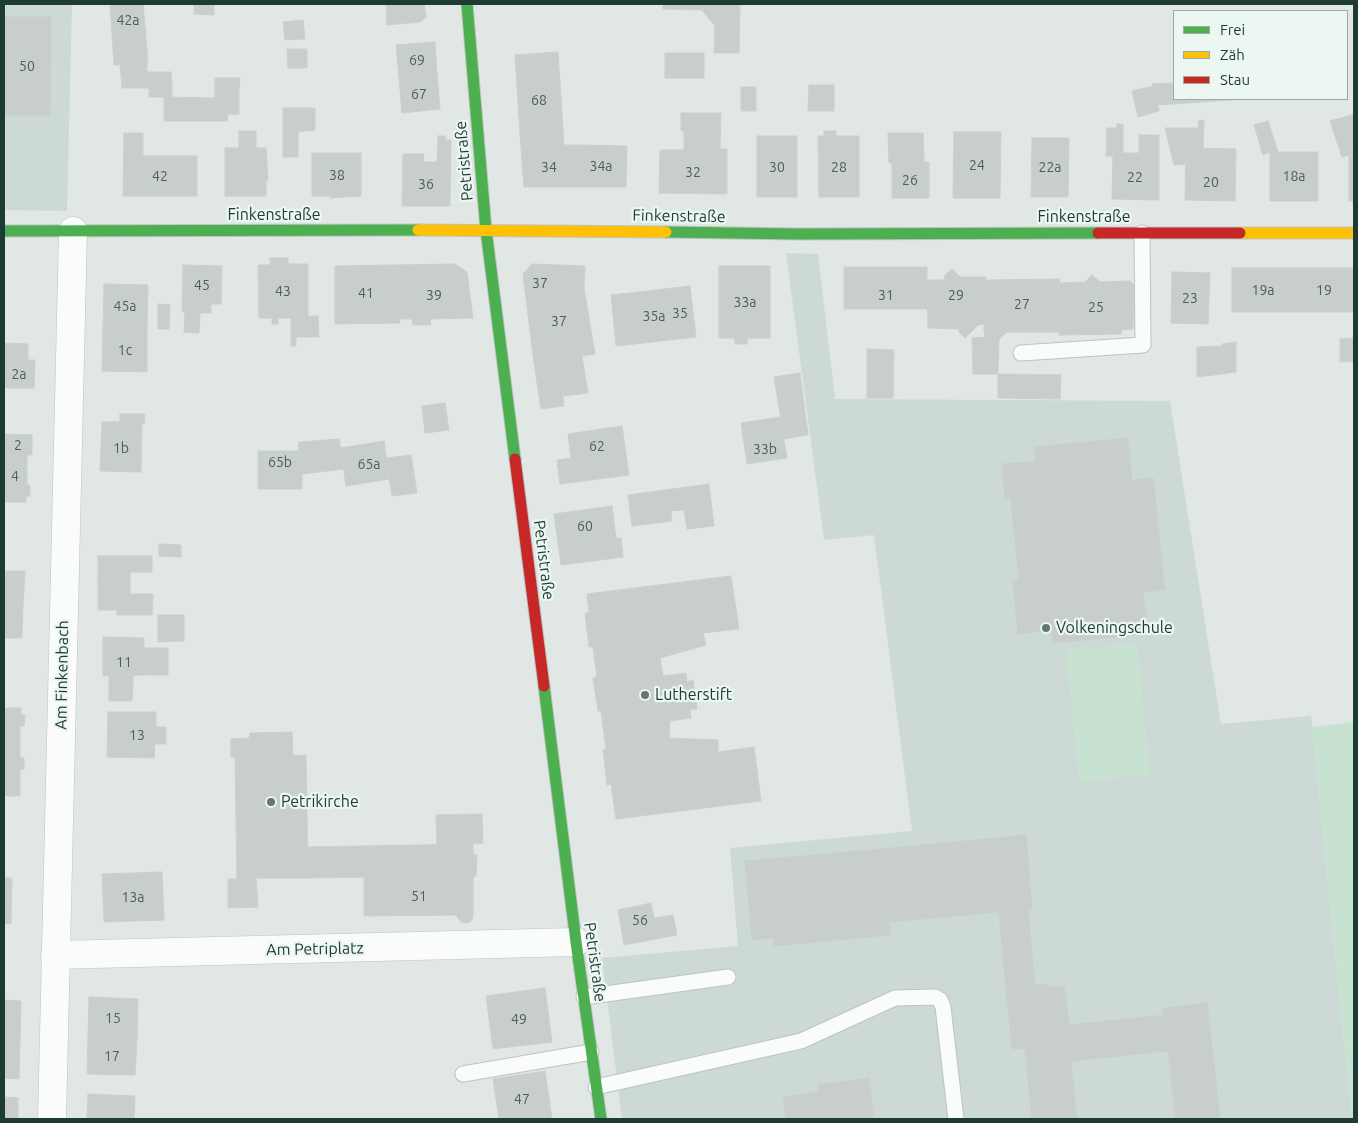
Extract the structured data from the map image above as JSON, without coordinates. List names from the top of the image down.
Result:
{
  "streets": {
    "street": [
      "Petristraße",
      "Finkenstraße",
      "Am Finkenbach",
      "Am Petriplatz"
    ]
  },
  "crossings": [
    ["Petristraße", "Finkenstraße"],
    ["Petristraße", "Am Petriplatz"],
    ["Finkenstraße", "Am Finkenbach"],
    ["Am Finkenbach", "Am Petriplatz"]
  ],
  "places": ["Volkeningschule", "Lutherstift", "Petrikirche"],
  "house_numbers": [
    "42a",
    "69",
    "50",
    "67",
    "68",
    "24",
    "34a",
    "34",
    "30",
    "28",
    "22a",
    "32",
    "38",
    "42",
    "18a",
    "22",
    "26",
    "20",
    "36",
    "37",
    "45",
    "19a",
    "19",
    "43",
    "41",
    "39",
    "31",
    "29",
    "23",
    "33a",
    "27",
    "45a",
    "25",
    "35",
    "35a",
    "37",
    "1c",
    "2a",
    "2",
    "62",
    "1b",
    "33b",
    "65b",
    "65a",
    "4",
    "60",
    "11",
    "13",
    "51",
    "13a",
    "56",
    "15",
    "49",
    "17",
    "47"
  ],
  "legend": ["Frei", "Zäh", "Stau"]
}
